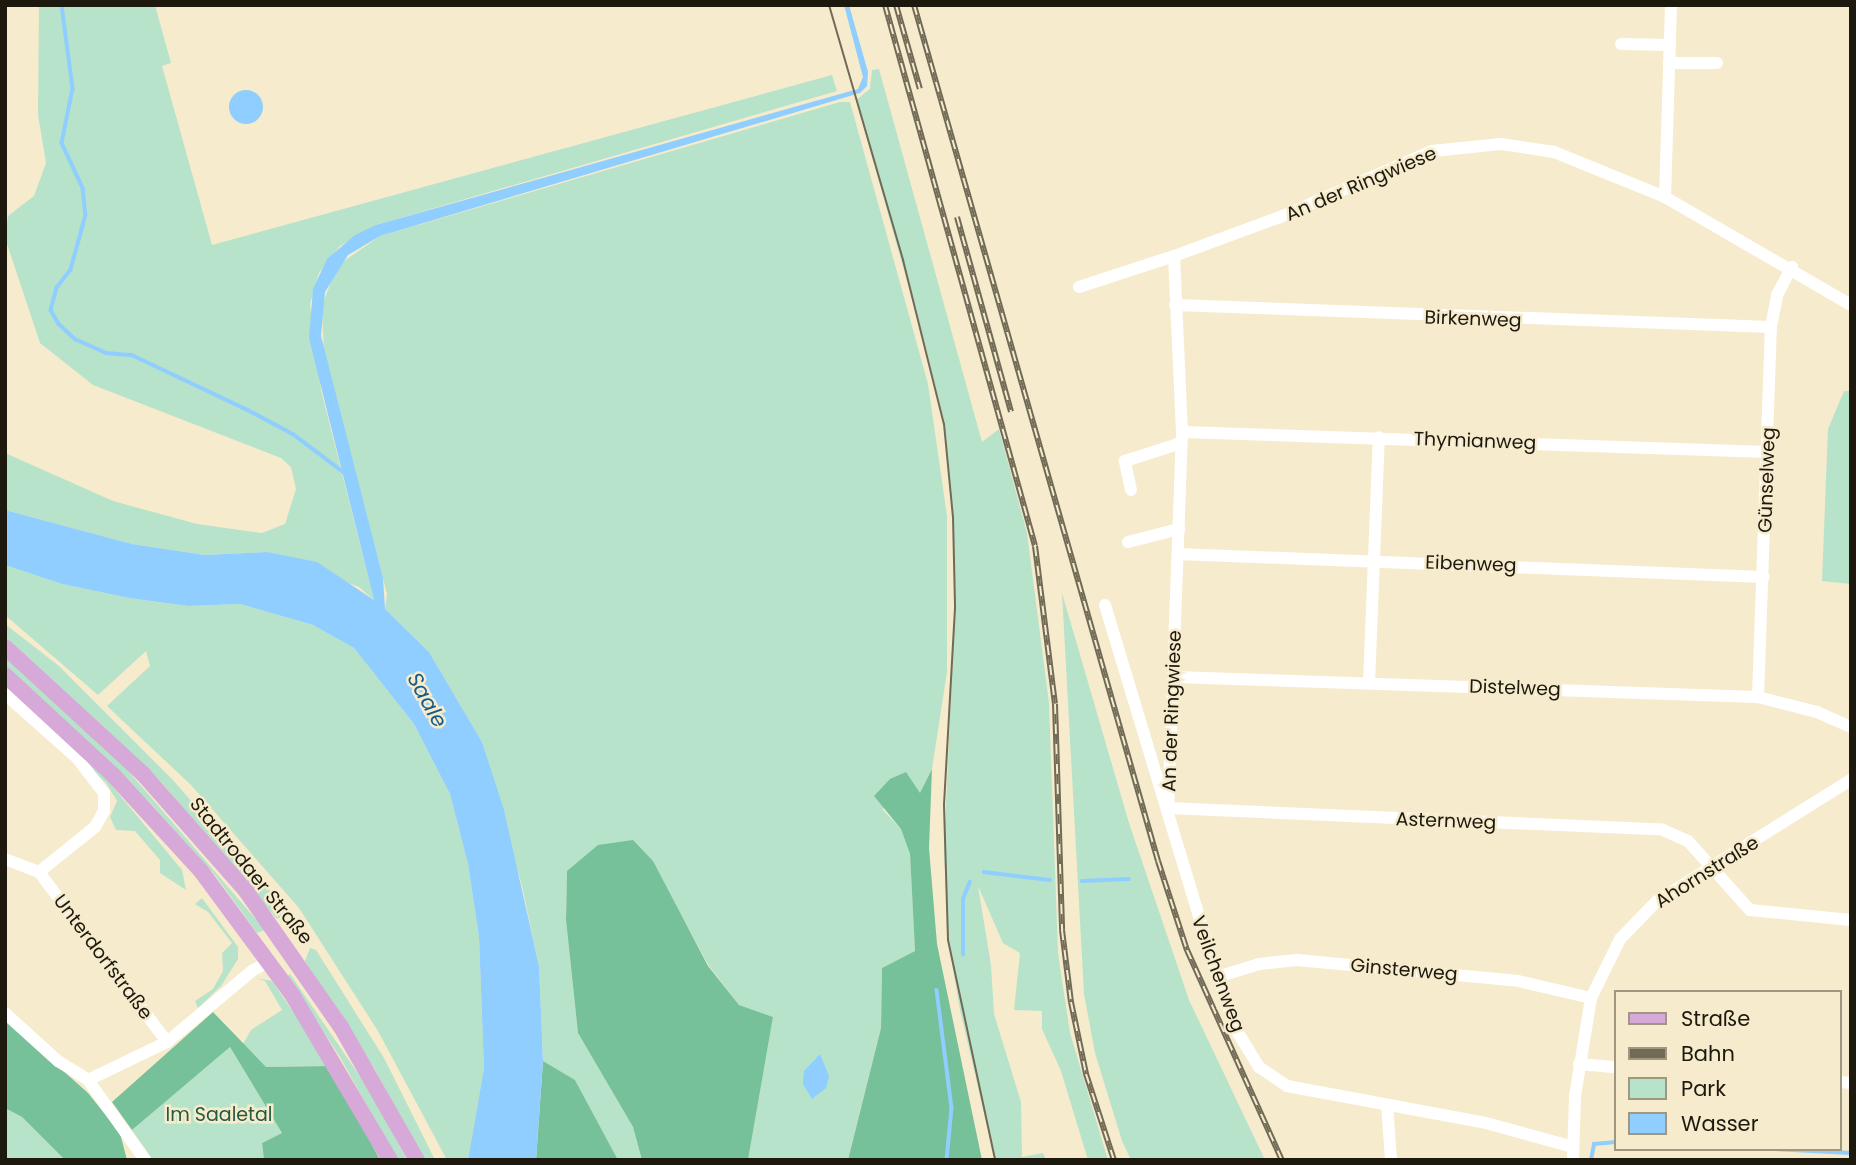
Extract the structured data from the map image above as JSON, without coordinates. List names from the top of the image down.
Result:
{
  "streets": {
    "main road": ["Stadtrodaer Straße"],
    "street": [
      "An der Ringwiese",
      "Birkenweg",
      "Thymianweg",
      "Günselweg",
      "Eibenweg",
      "Distelweg",
      "Asternweg",
      "Ahornstraße",
      "Unterdorfstraße",
      "Ginsterweg",
      "Veilchenweg"
    ]
  },
  "crossings": [
    ["An der Ringwiese", "Birkenweg"],
    ["An der Ringwiese", "Thymianweg"],
    ["An der Ringwiese", "Günselweg"],
    ["An der Ringwiese", "Eibenweg"],
    ["An der Ringwiese", "Distelweg"],
    ["An der Ringwiese", "Asternweg"],
    ["An der Ringwiese", "Veilchenweg"],
    ["Birkenweg", "Günselweg"],
    ["Thymianweg", "Günselweg"],
    ["Günselweg", "Eibenweg"],
    ["Günselweg", "Distelweg"],
    ["Asternweg", "Ahornstraße"],
    ["Asternweg", "Veilchenweg"],
    ["Ahornstraße", "Ginsterweg"],
    ["Ahornstraße", "Veilchenweg"],
    ["Ginsterweg", "Veilchenweg"]
  ],
  "water": ["Saale"],
  "parks": ["Im Saaletal"],
  "legend": [
    "Straße",
    "Bahn",
    "Park",
    "Wasser"
  ]
}
